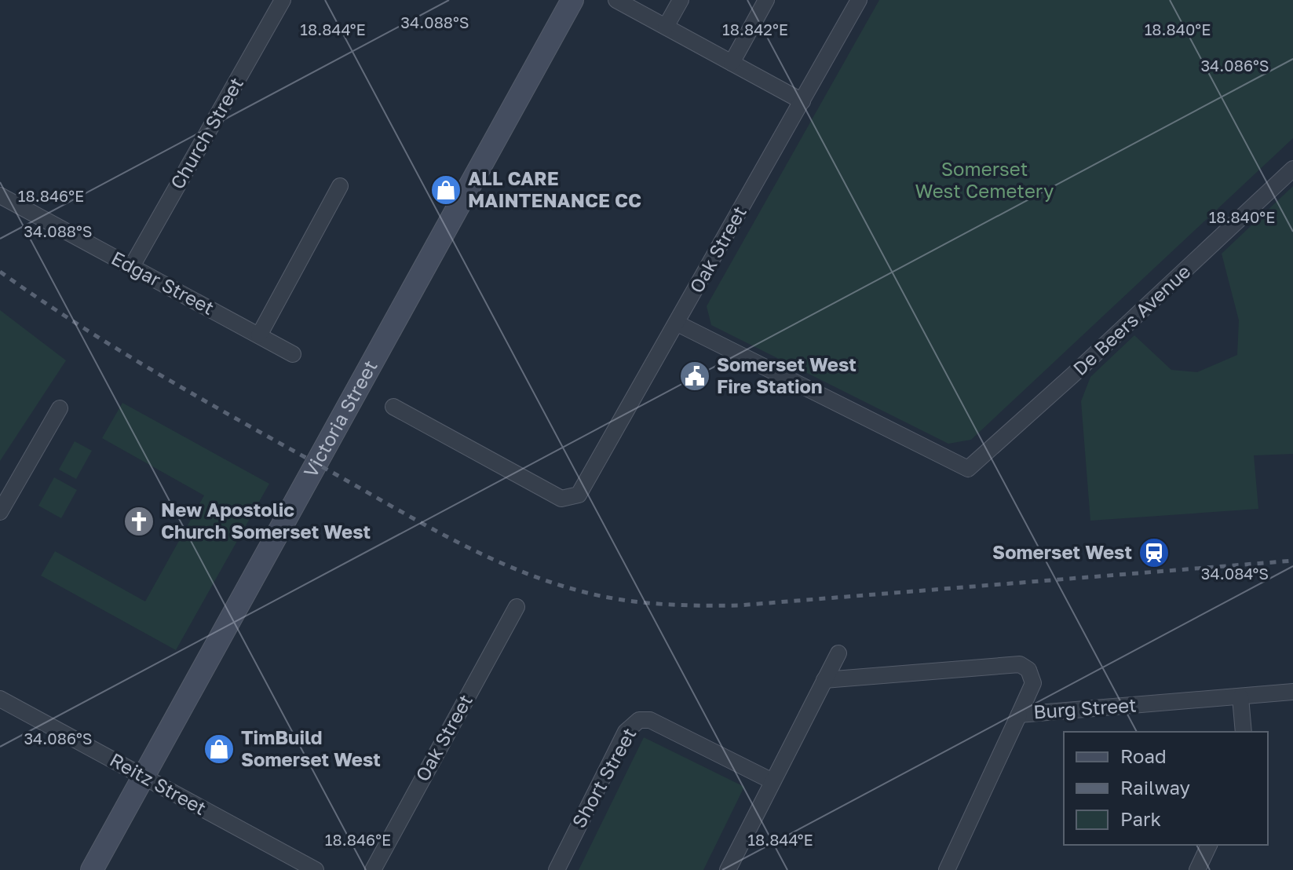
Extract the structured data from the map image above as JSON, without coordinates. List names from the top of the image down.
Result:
{
  "streets": {
    "main road": ["Victoria Street"],
    "street": [
      "Church Street",
      "Oak Street",
      "Edgar Street",
      "De Beers Avenue",
      "Burg Street",
      "Short Street",
      "Reitz Street"
    ]
  },
  "crossings": [
    ["Church Street", "Edgar Street"],
    ["Oak Street", "De Beers Avenue"],
    ["Victoria Street", "Reitz Street"]
  ],
  "parks": ["Somerset West Cemetery"],
  "places": {
    "shop": ["ALL CARE MAINTENANCE CC", "TimBuild Somerset West"],
    "public building": ["Somerset West Fire Station"],
    "church": ["New Apostolic Church Somerset West"],
    "station": ["Somerset West"]
  },
  "legend": ["Road", "Railway", "Park"],
  "coordinates": [
    "34.088°S",
    "18.844°E",
    "18.842°E",
    "18.840°E",
    "34.086°S",
    "18.846°E",
    "34.084°S"
  ]
}
